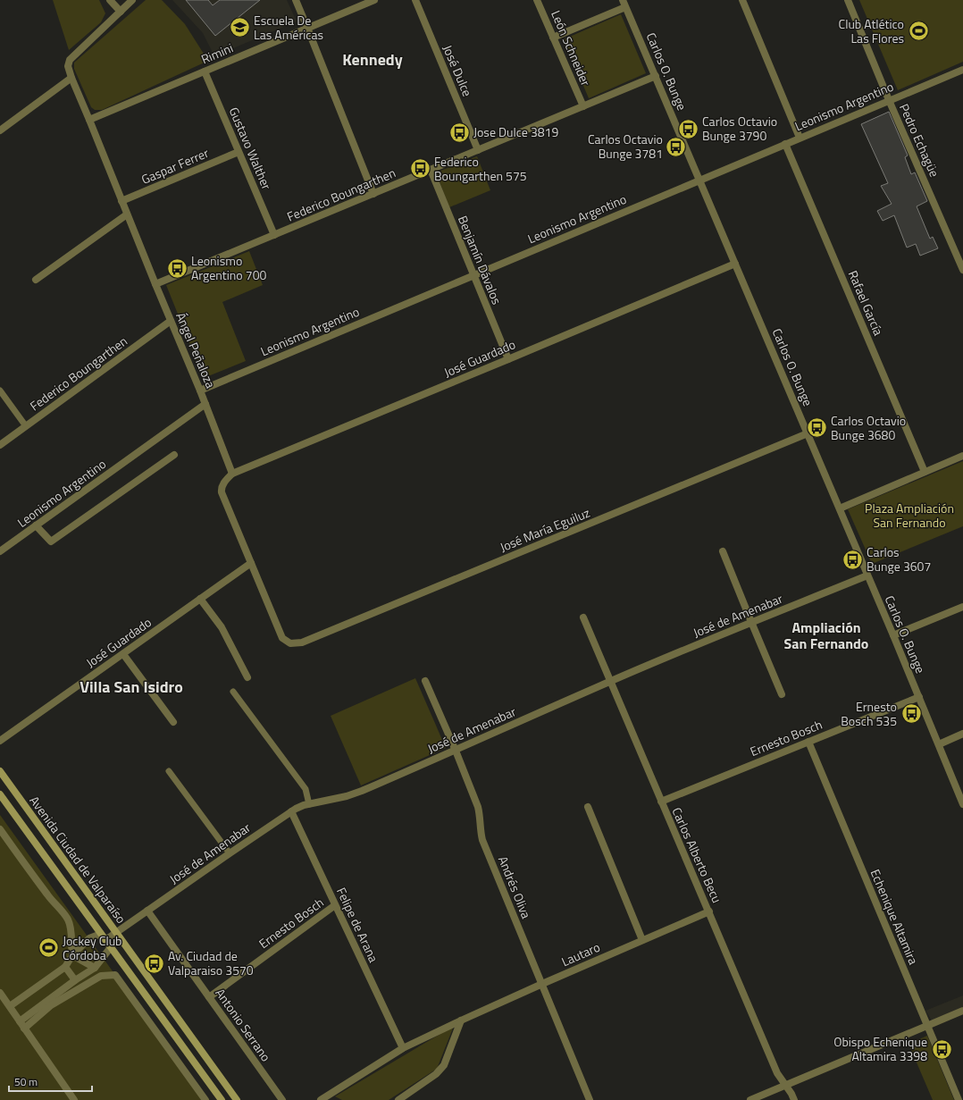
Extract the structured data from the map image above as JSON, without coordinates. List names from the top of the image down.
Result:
{
  "streets": {
    "main road": ["Avenida Ciudad de Valparaíso"],
    "street": [
      "León Schneider",
      "Rimini",
      "José Dulce",
      "Carlos O. Bunge",
      "Leonismo Argentino",
      "Pedro Echagüe",
      "Gustavo Walther",
      "Gaspar Ferrer",
      "Federico Boungarthen",
      "Benjamín Dávalos",
      "Rafael García",
      "Ángel Peñaloza",
      "José Guardado",
      "José María Eguiluz",
      "José de Amenabar",
      "Ernesto Bosch",
      "Carlos Alberto Becu",
      "Andrés Oliva",
      "Echenique Altamira",
      "Felipe de Arana",
      "Lautaro",
      "Antonio Serrano"
    ]
  },
  "crossings": [
    ["León Schneider", "Federico Boungarthen"],
    ["Rimini", "Gustavo Walther"],
    ["Rimini", "Ángel Peñaloza"],
    ["José Dulce", "Federico Boungarthen"],
    ["Carlos O. Bunge", "Leonismo Argentino"],
    ["Carlos O. Bunge", "Federico Boungarthen"],
    ["Carlos O. Bunge", "José Guardado"],
    ["Carlos O. Bunge", "José María Eguiluz"],
    ["Carlos O. Bunge", "José de Amenabar"],
    ["Carlos O. Bunge", "Ernesto Bosch"],
    ["Leonismo Argentino", "Pedro Echagüe"],
    ["Leonismo Argentino", "Benjamín Dávalos"],
    ["Leonismo Argentino", "Rafael García"],
    ["Leonismo Argentino", "Ángel Peñaloza"],
    ["Gustavo Walther", "Gaspar Ferrer"],
    ["Gustavo Walther", "Federico Boungarthen"],
    ["Gaspar Ferrer", "Ángel Peñaloza"],
    ["Federico Boungarthen", "Benjamín Dávalos"],
    ["Federico Boungarthen", "Ángel Peñaloza"],
    ["Benjamín Dávalos", "José Guardado"],
    ["Ángel Peñaloza", "José Guardado"],
    ["José Guardado", "José María Eguiluz"],
    ["José de Amenabar", "Carlos Alberto Becu"],
    ["José de Amenabar", "Avenida Ciudad de Valparaíso"],
    ["José de Amenabar", "Andrés Oliva"],
    ["José de Amenabar", "Felipe de Arana"],
    ["José de Amenabar", "Antonio Serrano"],
    ["Ernesto Bosch", "Carlos Alberto Becu"],
    ["Ernesto Bosch", "Echenique Altamira"],
    ["Ernesto Bosch", "Felipe de Arana"],
    ["Ernesto Bosch", "Antonio Serrano"],
    ["Carlos Alberto Becu", "Lautaro"],
    ["Andrés Oliva", "Lautaro"],
    ["Felipe de Arana", "Lautaro"]
  ],
  "districts": ["Kennedy", "Ampliación San Fernando", "Villa San Isidro"],
  "parks": ["Plaza Ampliación San Fernando"],
  "places": {
    "school or university": ["Escuela De Las Américas"],
    "sports": ["Club Atlético Las Flores", "Jockey Club Córdoba"],
    "bus stop": [
      "Carlos Octavio Bunge 3790",
      "Jose Dulce 3819",
      "Carlos Octavio Bunge 3781",
      "Federico Boungarthen 575",
      "Leonismo Argentino 700",
      "Carlos Octavio Bunge 3680",
      "Carlos Bunge 3607",
      "Ernesto Bosch 535",
      "Av. Ciudad de Valparaiso 3570",
      "Obispo Echenique Altamira 3398"
    ]
  },
  "scale_bar": "50 m"
}
